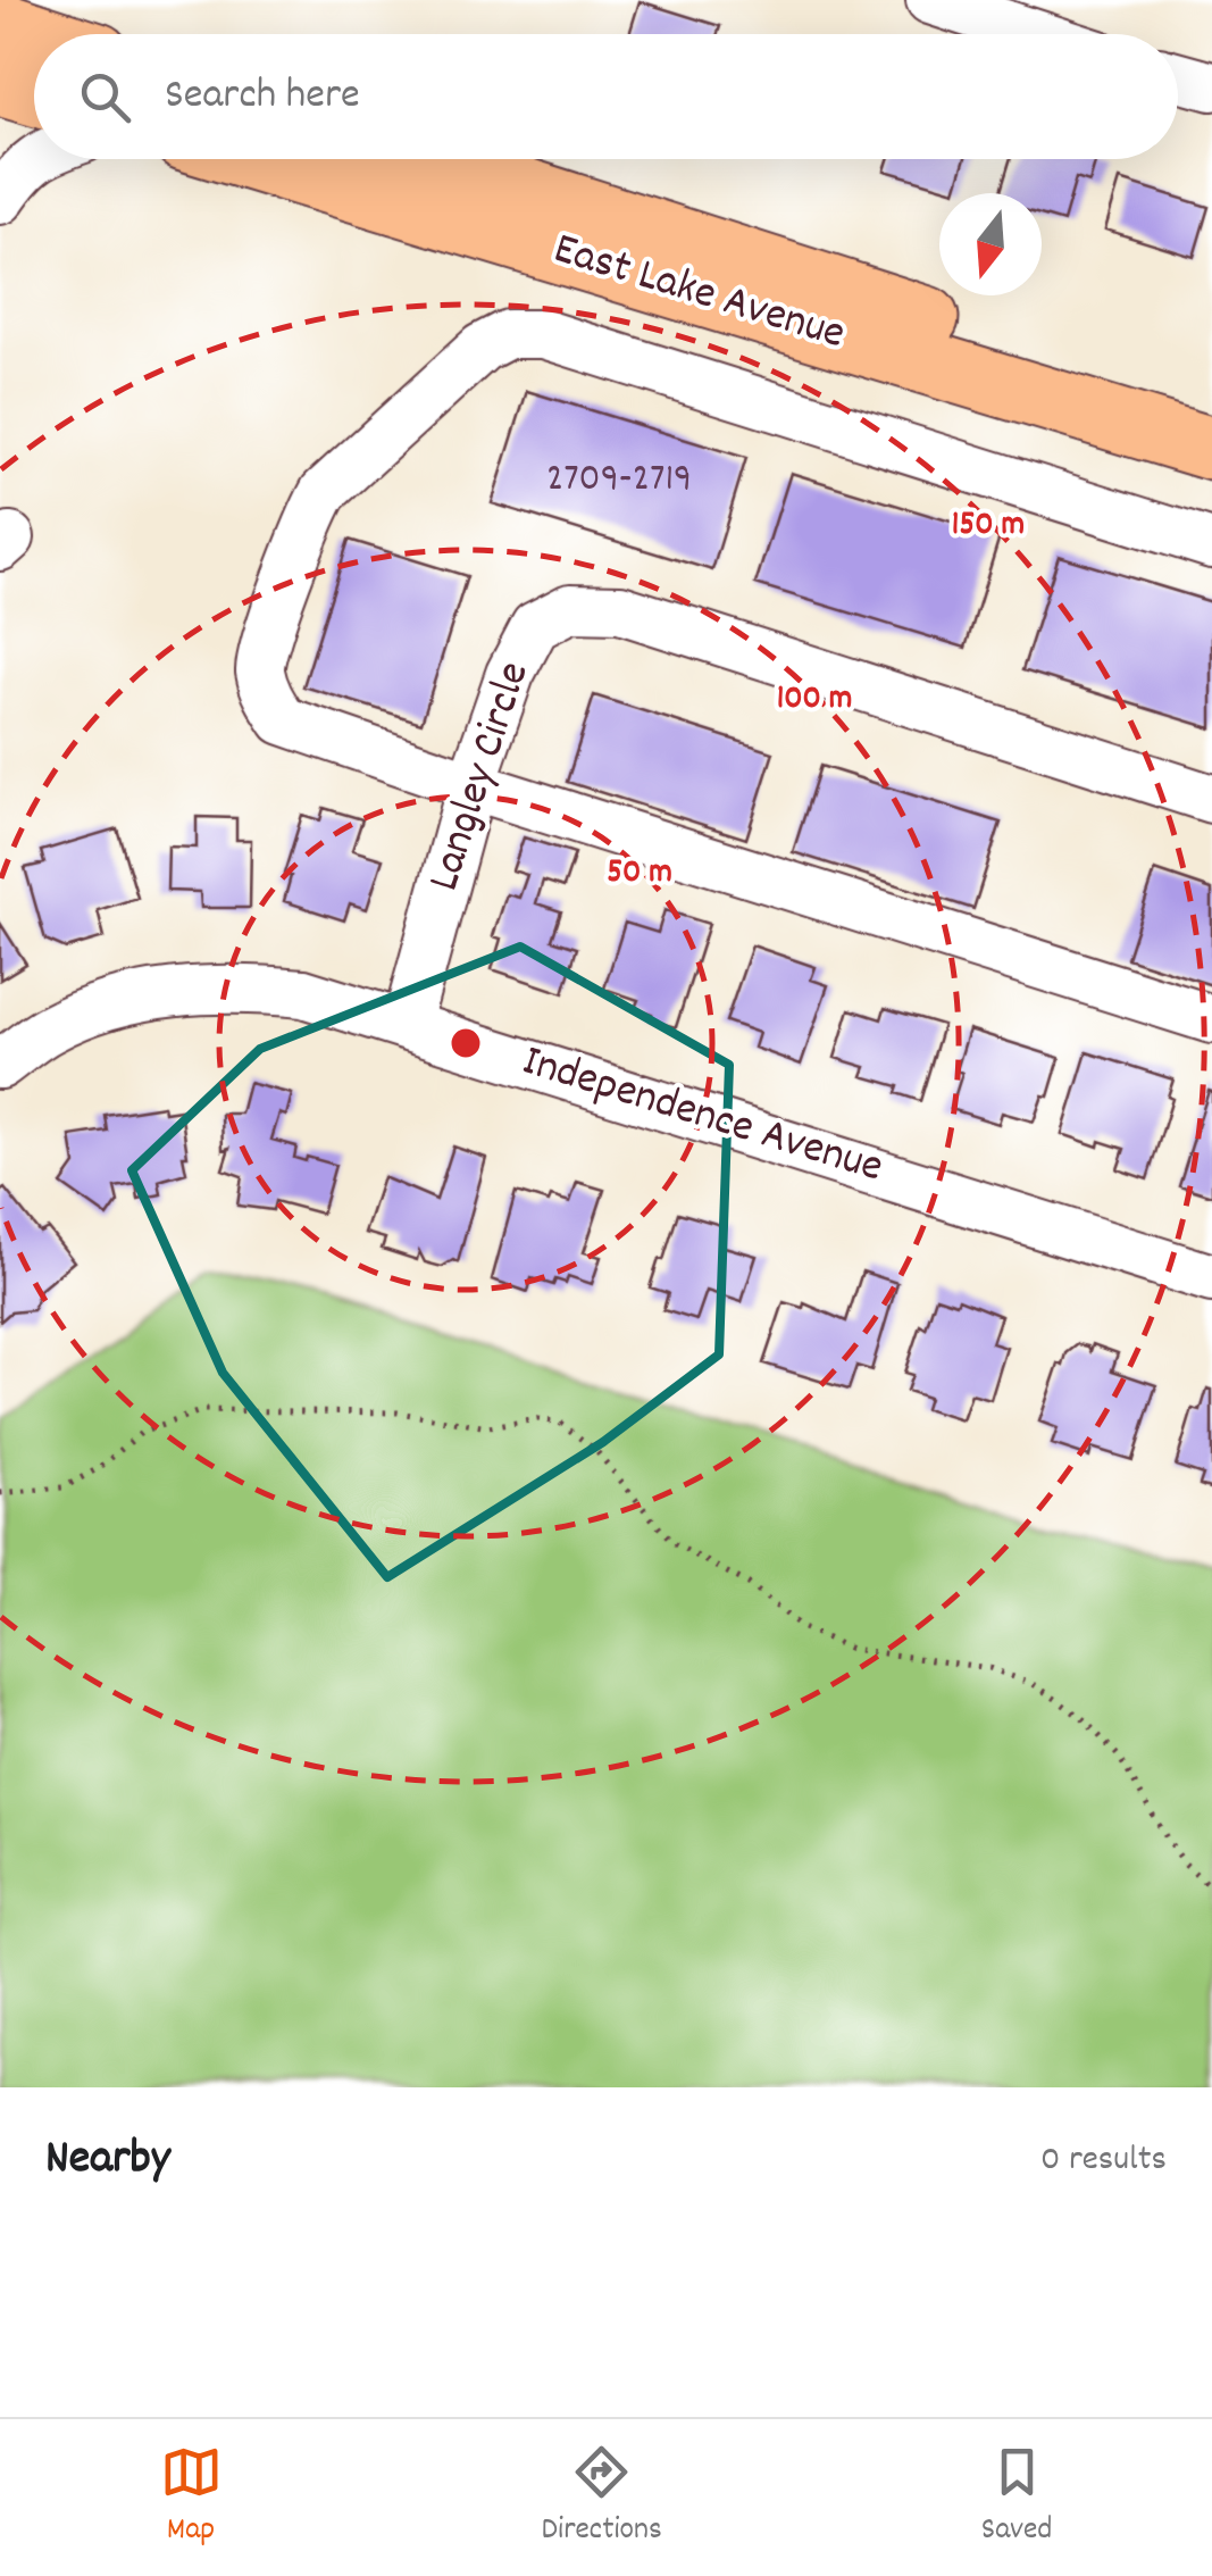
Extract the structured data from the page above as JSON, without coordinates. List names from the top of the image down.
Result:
{
  "streets": {
    "main road": ["East Lake Avenue"],
    "street": ["Langley Circle", "Independence Avenue"]
  },
  "crossings": [
    ["Langley Circle", "Independence Avenue"]
  ],
  "house_numbers": ["2709-2719"],
  "north": "bottom",
  "page": {
    "search": "Search here",
    "heading": ["Nearby", "0 results"],
    "nav": ["Map", "Directions", "Saved"]
  },
  "rings": ["150 m", "100 m", "50 m"]
}
